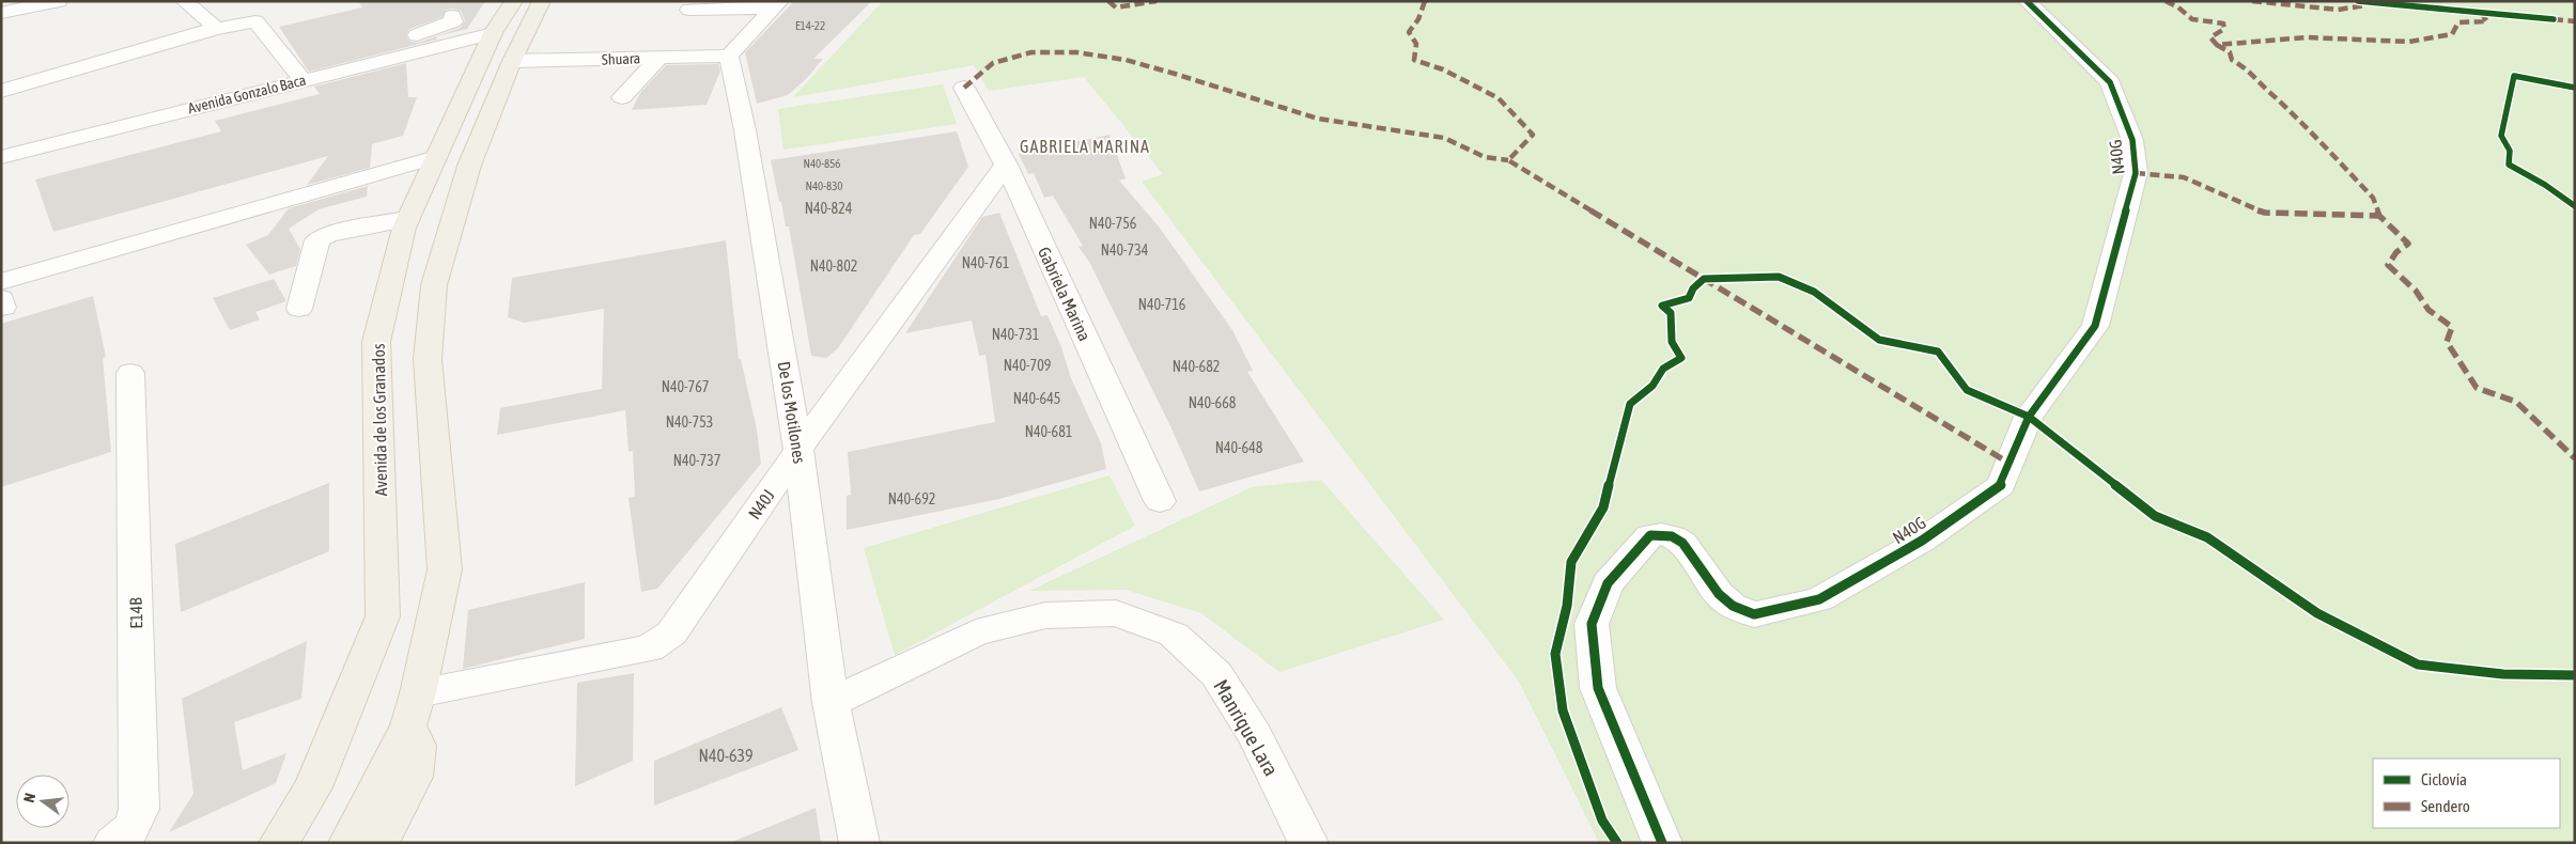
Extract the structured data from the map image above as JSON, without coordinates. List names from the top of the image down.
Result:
{
  "streets": {
    "main road": ["Avenida de los Granados"],
    "street": [
      "Shuara",
      "Avenida Gonzalo Baca",
      "N40G",
      "Gabriela Marina",
      "De los Motilones",
      "N40J",
      "E14B",
      "Manrique Lara"
    ]
  },
  "crossings": [
    ["Shuara", "De los Motilones"],
    ["Avenida Gonzalo Baca", "Avenida de los Granados"],
    ["Gabriela Marina", "N40J"],
    ["De los Motilones", "N40J"],
    ["De los Motilones", "Manrique Lara"]
  ],
  "districts": ["GABRIELA MARINA"],
  "house_numbers": [
    "E14-22",
    "N40-856",
    "N40-830",
    "N40-824",
    "N40-756",
    "N40-734",
    "N40-761",
    "N40-802",
    "N40-716",
    "N40-731",
    "N40-709",
    "N40-682",
    "N40-767",
    "N40-645",
    "N40-668",
    "N40-753",
    "N40-681",
    "N40-648",
    "N40-737",
    "N40-692",
    "N40-639"
  ],
  "legend": ["Ciclovía", "Sendero"],
  "north": "left"
}
